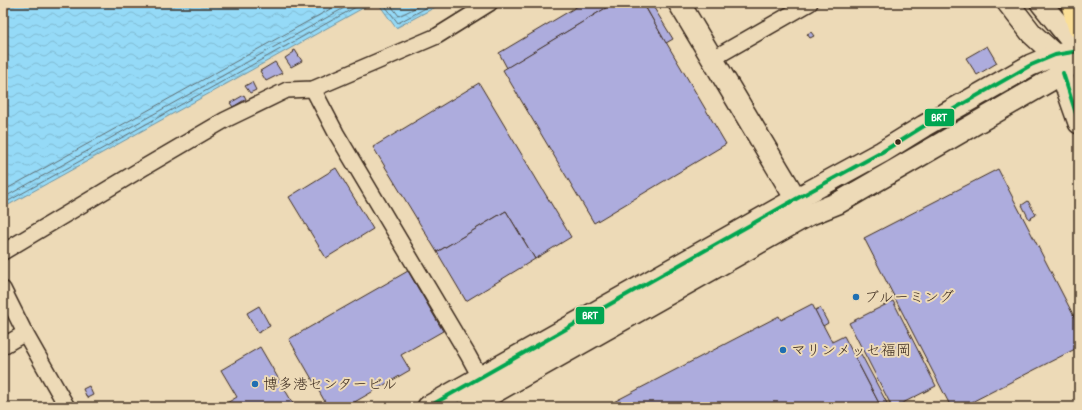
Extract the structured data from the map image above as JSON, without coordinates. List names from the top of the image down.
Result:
{
  "places": ["ブルーミング", "マリンメッセ福岡", "博多港センタービル"],
  "lines": ["transit line BRT"]
}
